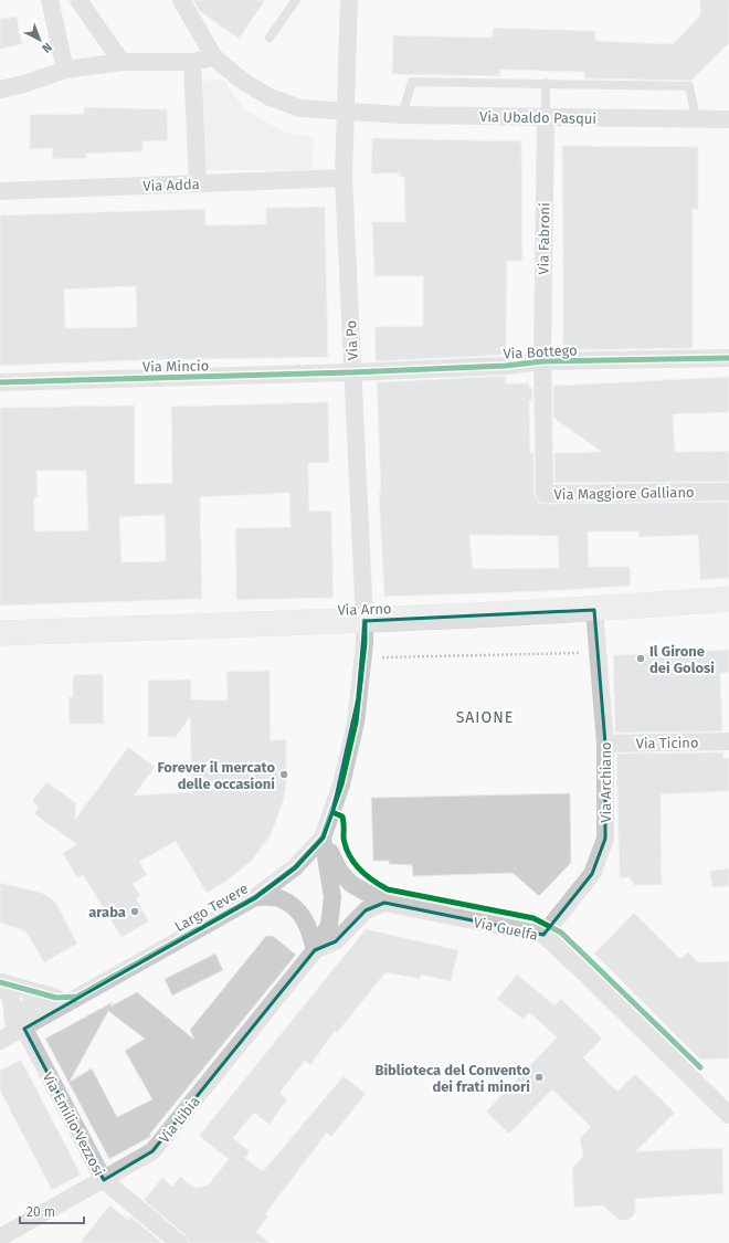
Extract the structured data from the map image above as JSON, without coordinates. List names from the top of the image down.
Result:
{
  "streets": {
    "main road": ["Via Arno"],
    "street": [
      "Via Ubaldo Pasqui",
      "Via Adda",
      "Via Fabroni",
      "Via Po",
      "Via Bottego",
      "Via Mincio",
      "Via Maggiore Galliano",
      "Via Ticino",
      "Via Archiano",
      "Largo Tevere",
      "Via Guelfa",
      "Via Libia",
      "Via Emilio Vezzosi"
    ]
  },
  "crossings": [
    ["Via Ubaldo Pasqui", "Via Fabroni"],
    ["Via Ubaldo Pasqui", "Via Po"],
    ["Via Adda", "Via Po"],
    ["Via Fabroni", "Via Bottego"],
    ["Via Fabroni", "Via Maggiore Galliano"],
    ["Via Po", "Via Bottego"],
    ["Via Po", "Via Mincio"],
    ["Via Po", "Via Arno"],
    ["Via Po", "Largo Tevere"],
    ["Via Bottego", "Via Mincio"],
    ["Via Bottego", "Via Maggiore Galliano"],
    ["Via Arno", "Via Archiano"],
    ["Via Ticino", "Via Archiano"],
    ["Via Archiano", "Via Guelfa"],
    ["Largo Tevere", "Via Guelfa"],
    ["Largo Tevere", "Via Libia"],
    ["Largo Tevere", "Via Emilio Vezzosi"],
    ["Via Guelfa", "Via Libia"],
    ["Via Libia", "Via Emilio Vezzosi"]
  ],
  "districts": ["SAIONE"],
  "places": [
    "Il Girone dei Golosi",
    "Forever il mercato delle occasioni",
    "araba",
    "Biblioteca del Convento dei frati minori"
  ],
  "scale_bar": "20 m",
  "north": "bottom right"
}
